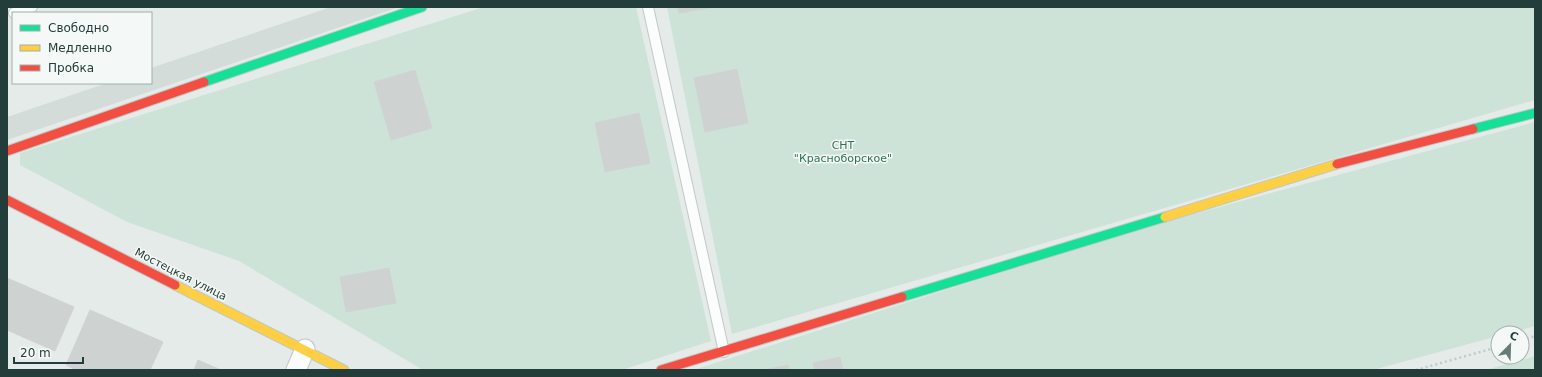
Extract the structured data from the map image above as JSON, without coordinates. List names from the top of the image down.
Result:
{
  "streets": {
    "street": ["Мостецкая улица"]
  },
  "parks": ["СНТ \"Красноборское\""],
  "legend": ["Свободно", "Медленно", "Пробка"],
  "scale_bar": "20 m",
  "north": "top right"
}
